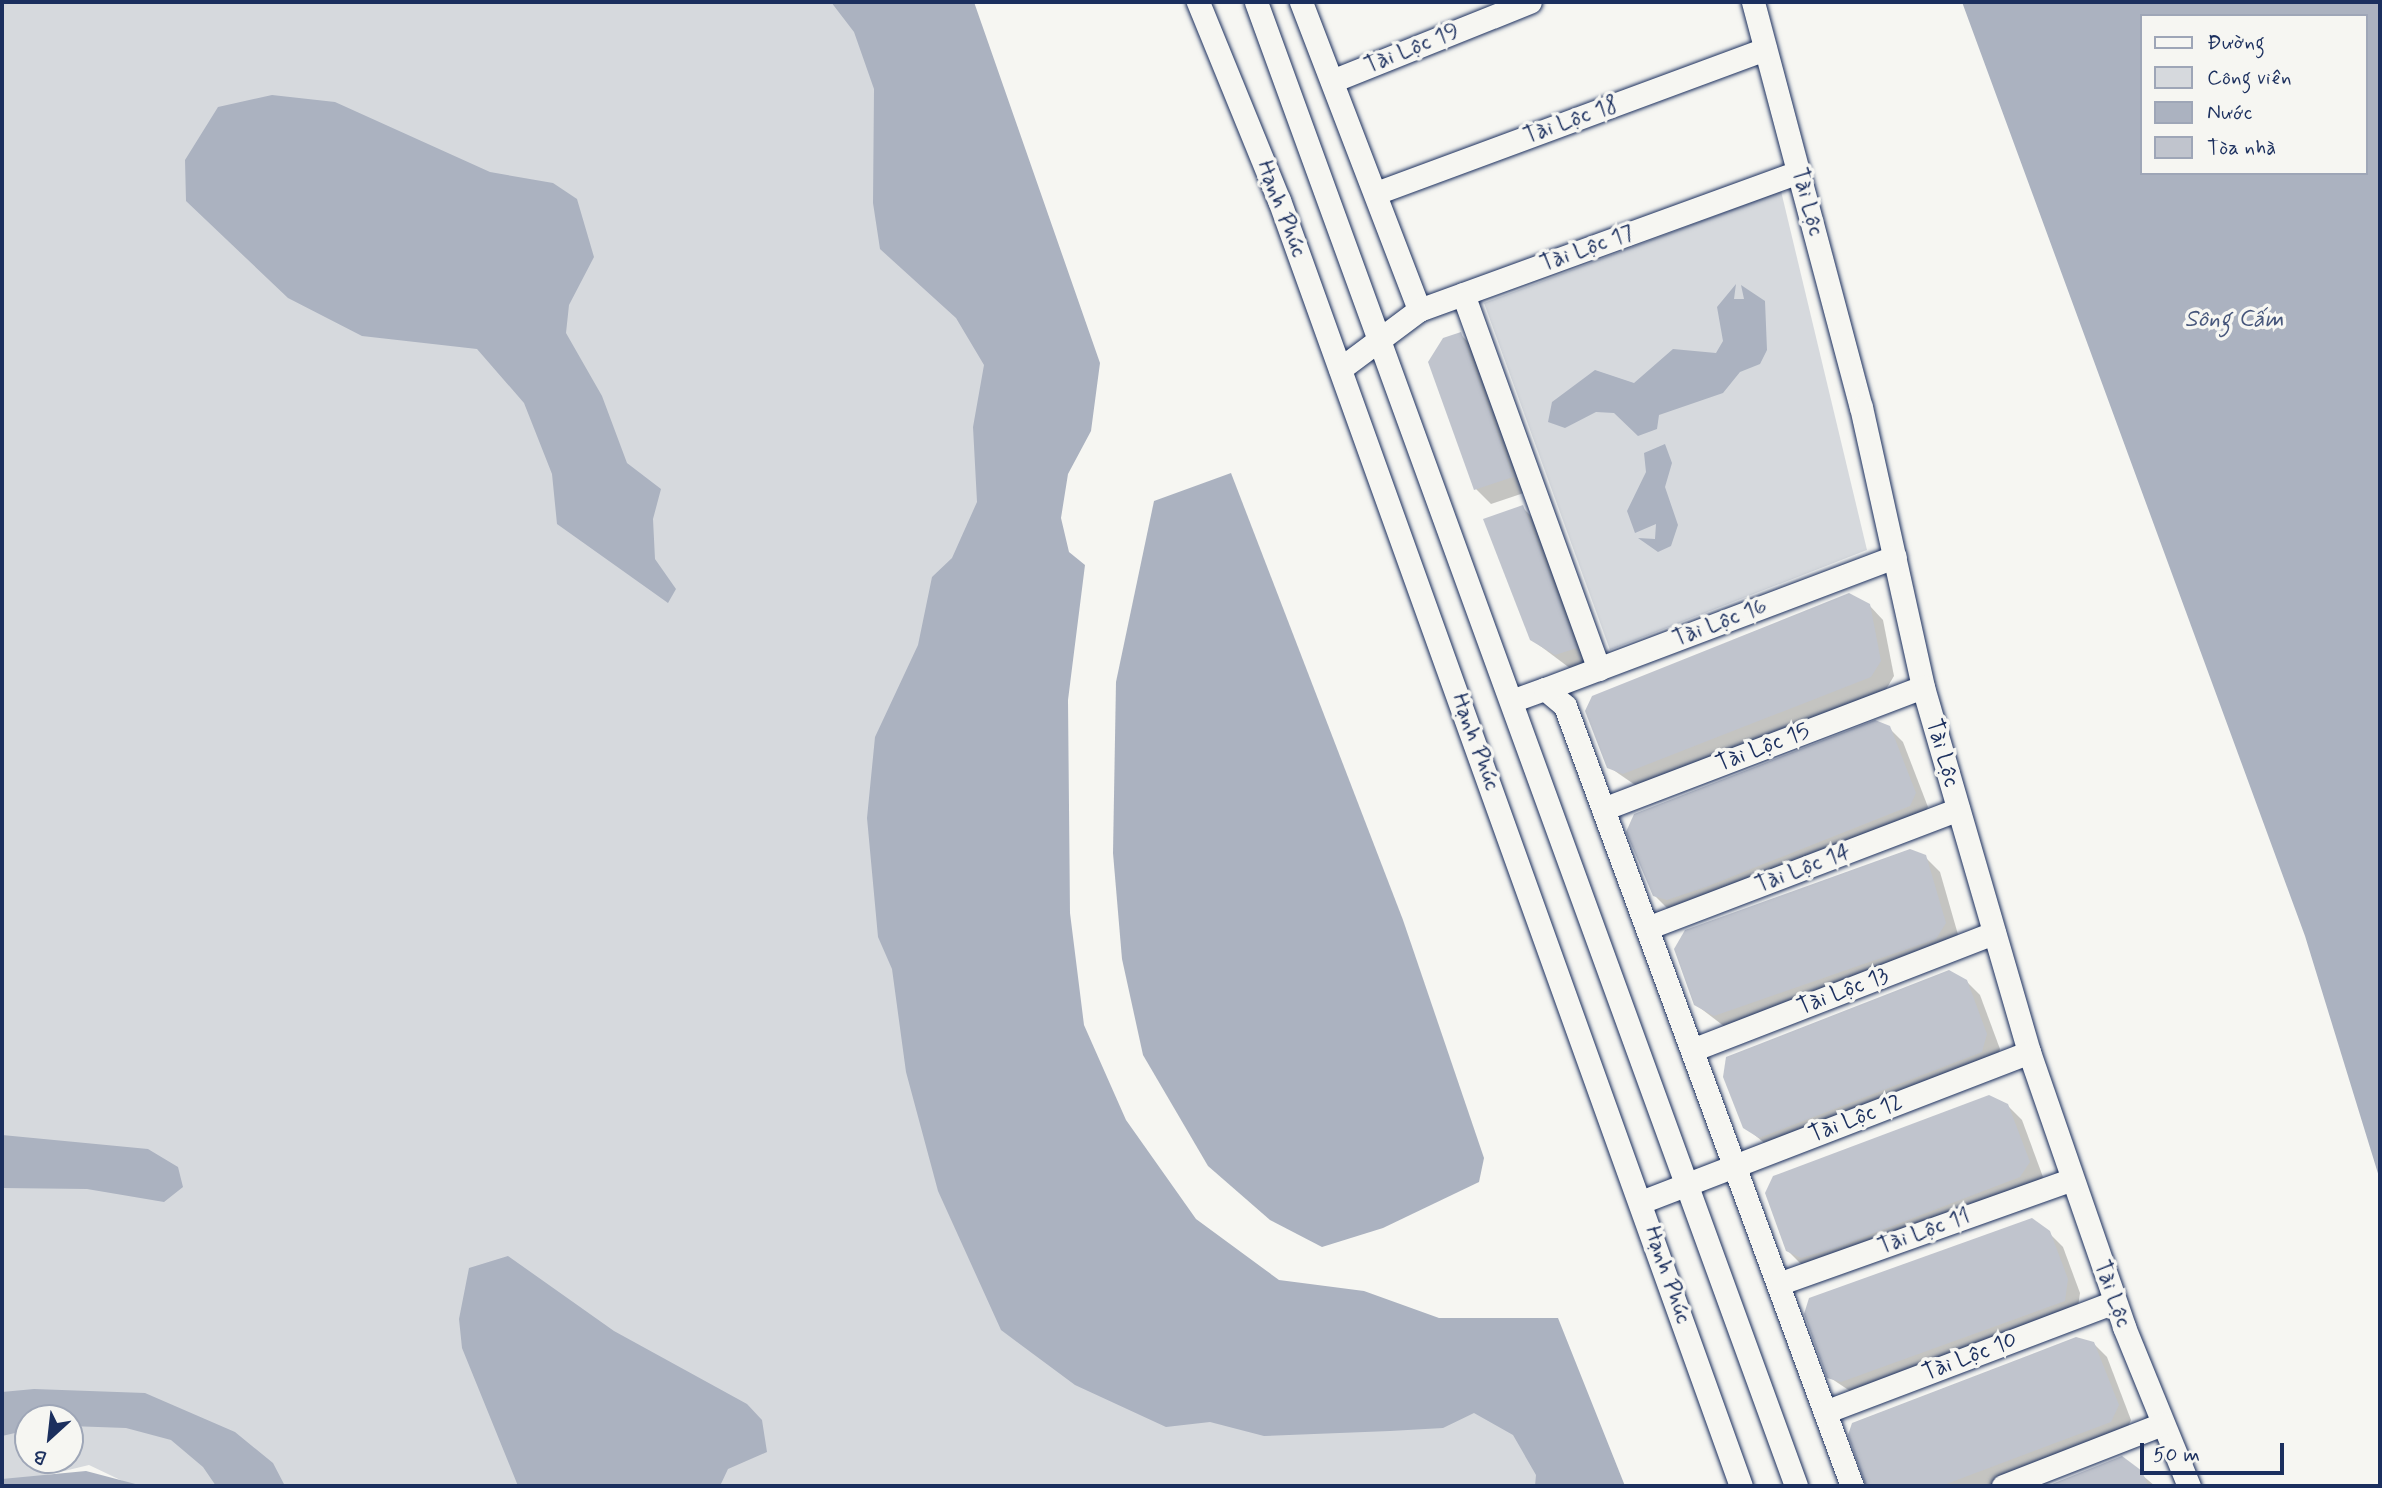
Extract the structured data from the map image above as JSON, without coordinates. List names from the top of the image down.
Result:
{
  "streets": {
    "street": [
      "Tài Lộc 19",
      "Tài Lộc 18",
      "Tài Lộc",
      "Hạnh Phúc",
      "Tài Lộc 17",
      "Tài Lộc 16",
      "Tài Lộc 15",
      "Tài Lộc 14",
      "Tài Lộc 13",
      "Tài Lộc 12",
      "Tài Lộc 11",
      "Tài Lộc 10"
    ]
  },
  "crossings": [
    ["Tài Lộc 18", "Tài Lộc"],
    ["Tài Lộc", "Tài Lộc 17"],
    ["Tài Lộc", "Tài Lộc 16"],
    ["Tài Lộc", "Tài Lộc 15"],
    ["Tài Lộc", "Tài Lộc 14"],
    ["Tài Lộc", "Tài Lộc 13"],
    ["Tài Lộc", "Tài Lộc 12"],
    ["Tài Lộc", "Tài Lộc 11"],
    ["Tài Lộc", "Tài Lộc 10"],
    ["Hạnh Phúc", "Tài Lộc 17"],
    ["Hạnh Phúc", "Tài Lộc 16"],
    ["Hạnh Phúc", "Tài Lộc 12"]
  ],
  "water": ["Sông Cấm"],
  "legend": [
    "Đường",
    "Công viên",
    "Nước",
    "Tòa nhà"
  ],
  "scale_bar": "50 m",
  "north": "bottom left"
}
